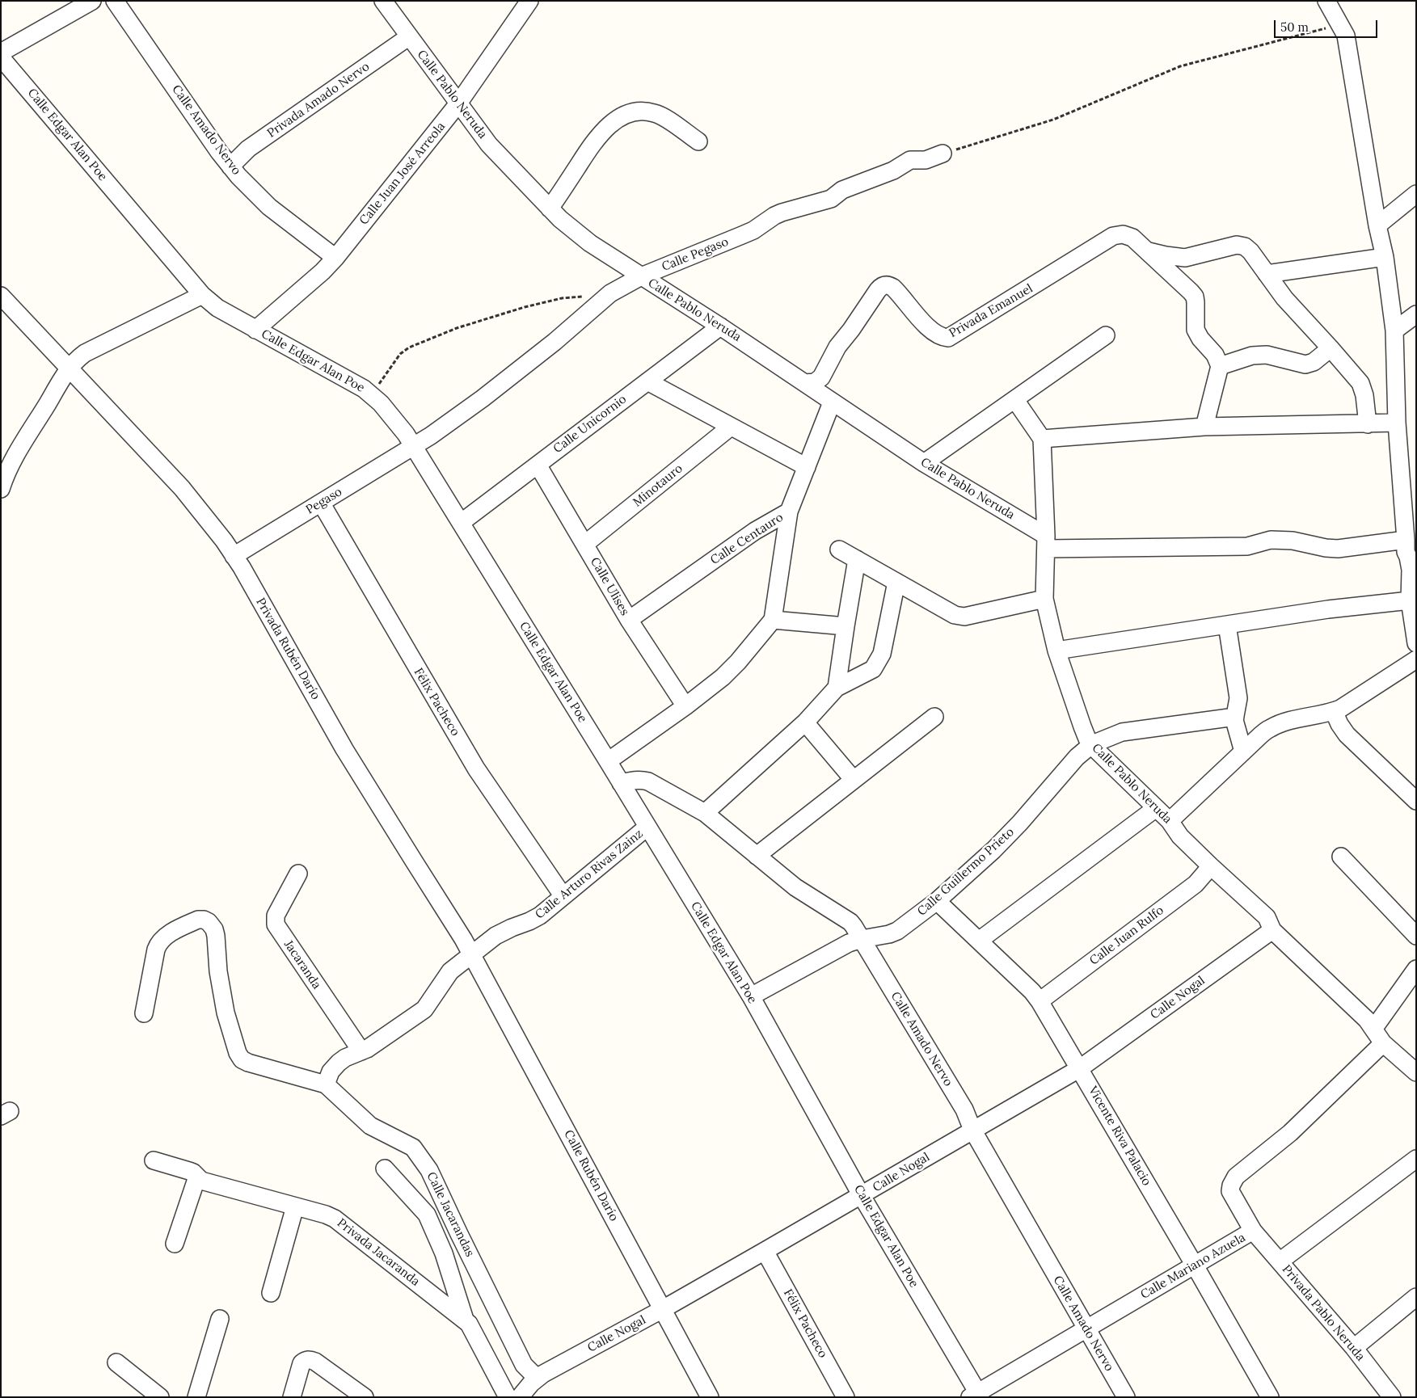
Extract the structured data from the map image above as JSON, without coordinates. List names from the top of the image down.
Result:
{
  "streets": {
    "street": [
      "Calle Pablo Neruda",
      "Privada Amado Nervo",
      "Calle Amado Nervo",
      "Calle Edgar Alan Poe",
      "Calle Juan José Arreola",
      "Calle Pegaso",
      "Privada Emanuel",
      "Calle Unicornio",
      "Minotauro",
      "Pegaso",
      "Calle Centauro",
      "Calle Ulises",
      "Privada Rubén Darío",
      "Félix Pacheco",
      "Calle Guillermo Prieto",
      "Calle Arturo Rivas Zainz",
      "Calle Juan Rulfo",
      "Jacaranda",
      "Calle Nogal",
      "Vicente Riva Palacio",
      "Calle Rubén Darío",
      "Calle Jacarandas",
      "Privada Jacaranda",
      "Calle Mariano Azuela",
      "Privada Pablo Neruda"
    ]
  },
  "crossings": [
    ["Calle Pablo Neruda", "Privada Amado Nervo"],
    ["Calle Pablo Neruda", "Calle Juan José Arreola"],
    ["Calle Pablo Neruda", "Calle Pegaso"],
    ["Calle Pablo Neruda", "Privada Emanuel"],
    ["Calle Pablo Neruda", "Calle Unicornio"],
    ["Calle Pablo Neruda", "Calle Centauro"],
    ["Calle Pablo Neruda", "Calle Guillermo Prieto"],
    ["Calle Pablo Neruda", "Calle Juan Rulfo"],
    ["Calle Pablo Neruda", "Calle Nogal"],
    ["Calle Pablo Neruda", "Calle Mariano Azuela"],
    ["Privada Amado Nervo", "Calle Amado Nervo"],
    ["Calle Amado Nervo", "Calle Edgar Alan Poe"],
    ["Calle Amado Nervo", "Calle Juan José Arreola"],
    ["Calle Amado Nervo", "Calle Guillermo Prieto"],
    ["Calle Amado Nervo", "Calle Nogal"],
    ["Calle Amado Nervo", "Calle Mariano Azuela"],
    ["Calle Edgar Alan Poe", "Calle Juan José Arreola"],
    ["Calle Edgar Alan Poe", "Calle Pegaso"],
    ["Calle Edgar Alan Poe", "Calle Unicornio"],
    ["Calle Edgar Alan Poe", "Pegaso"],
    ["Calle Edgar Alan Poe", "Calle Guillermo Prieto"],
    ["Calle Edgar Alan Poe", "Calle Arturo Rivas Zainz"],
    ["Calle Edgar Alan Poe", "Calle Nogal"],
    ["Calle Edgar Alan Poe", "Calle Mariano Azuela"],
    ["Calle Pegaso", "Pegaso"],
    ["Calle Unicornio", "Calle Ulises"],
    ["Minotauro", "Calle Ulises"],
    ["Pegaso", "Privada Rubén Darío"],
    ["Pegaso", "Félix Pacheco"],
    ["Calle Centauro", "Calle Ulises"],
    ["Privada Rubén Darío", "Calle Arturo Rivas Zainz"],
    ["Privada Rubén Darío", "Calle Rubén Darío"],
    ["Félix Pacheco", "Calle Arturo Rivas Zainz"],
    ["Félix Pacheco", "Calle Nogal"],
    ["Calle Guillermo Prieto", "Vicente Riva Palacio"],
    ["Calle Arturo Rivas Zainz", "Jacaranda"],
    ["Calle Arturo Rivas Zainz", "Calle Rubén Darío"],
    ["Calle Arturo Rivas Zainz", "Calle Jacarandas"],
    ["Calle Juan Rulfo", "Vicente Riva Palacio"],
    ["Calle Nogal", "Vicente Riva Palacio"],
    ["Calle Nogal", "Calle Rubén Darío"],
    ["Calle Nogal", "Calle Jacarandas"],
    ["Vicente Riva Palacio", "Calle Mariano Azuela"],
    ["Calle Mariano Azuela", "Privada Pablo Neruda"]
  ],
  "scale_bar": "50 m"
}
